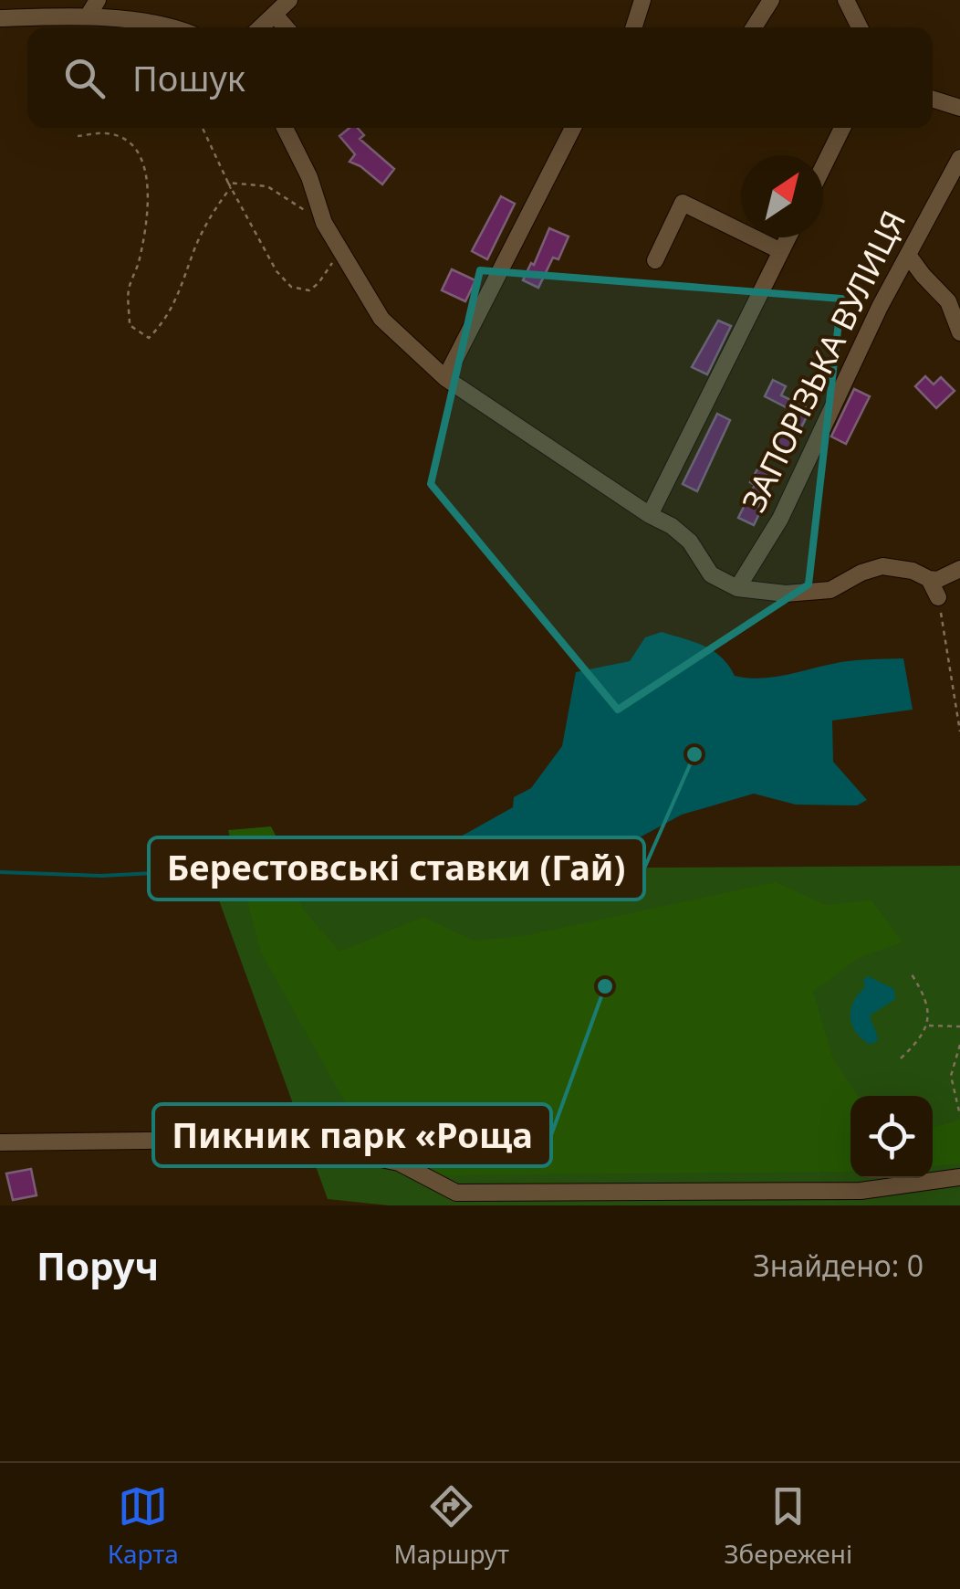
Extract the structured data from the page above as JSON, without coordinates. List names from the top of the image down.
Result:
{
  "streets": {
    "street": ["ЗАПОРІЗЬКА ВУЛИЦЯ"]
  },
  "places": ["Берестовські ставки (Гай)", "Пикник парк «Роща"],
  "north": "top right",
  "page": {
    "search": "Пошук",
    "heading": ["Поруч", "Знайдено: 0"],
    "nav": ["Карта", "Маршрут", "Збережені"]
  }
}
